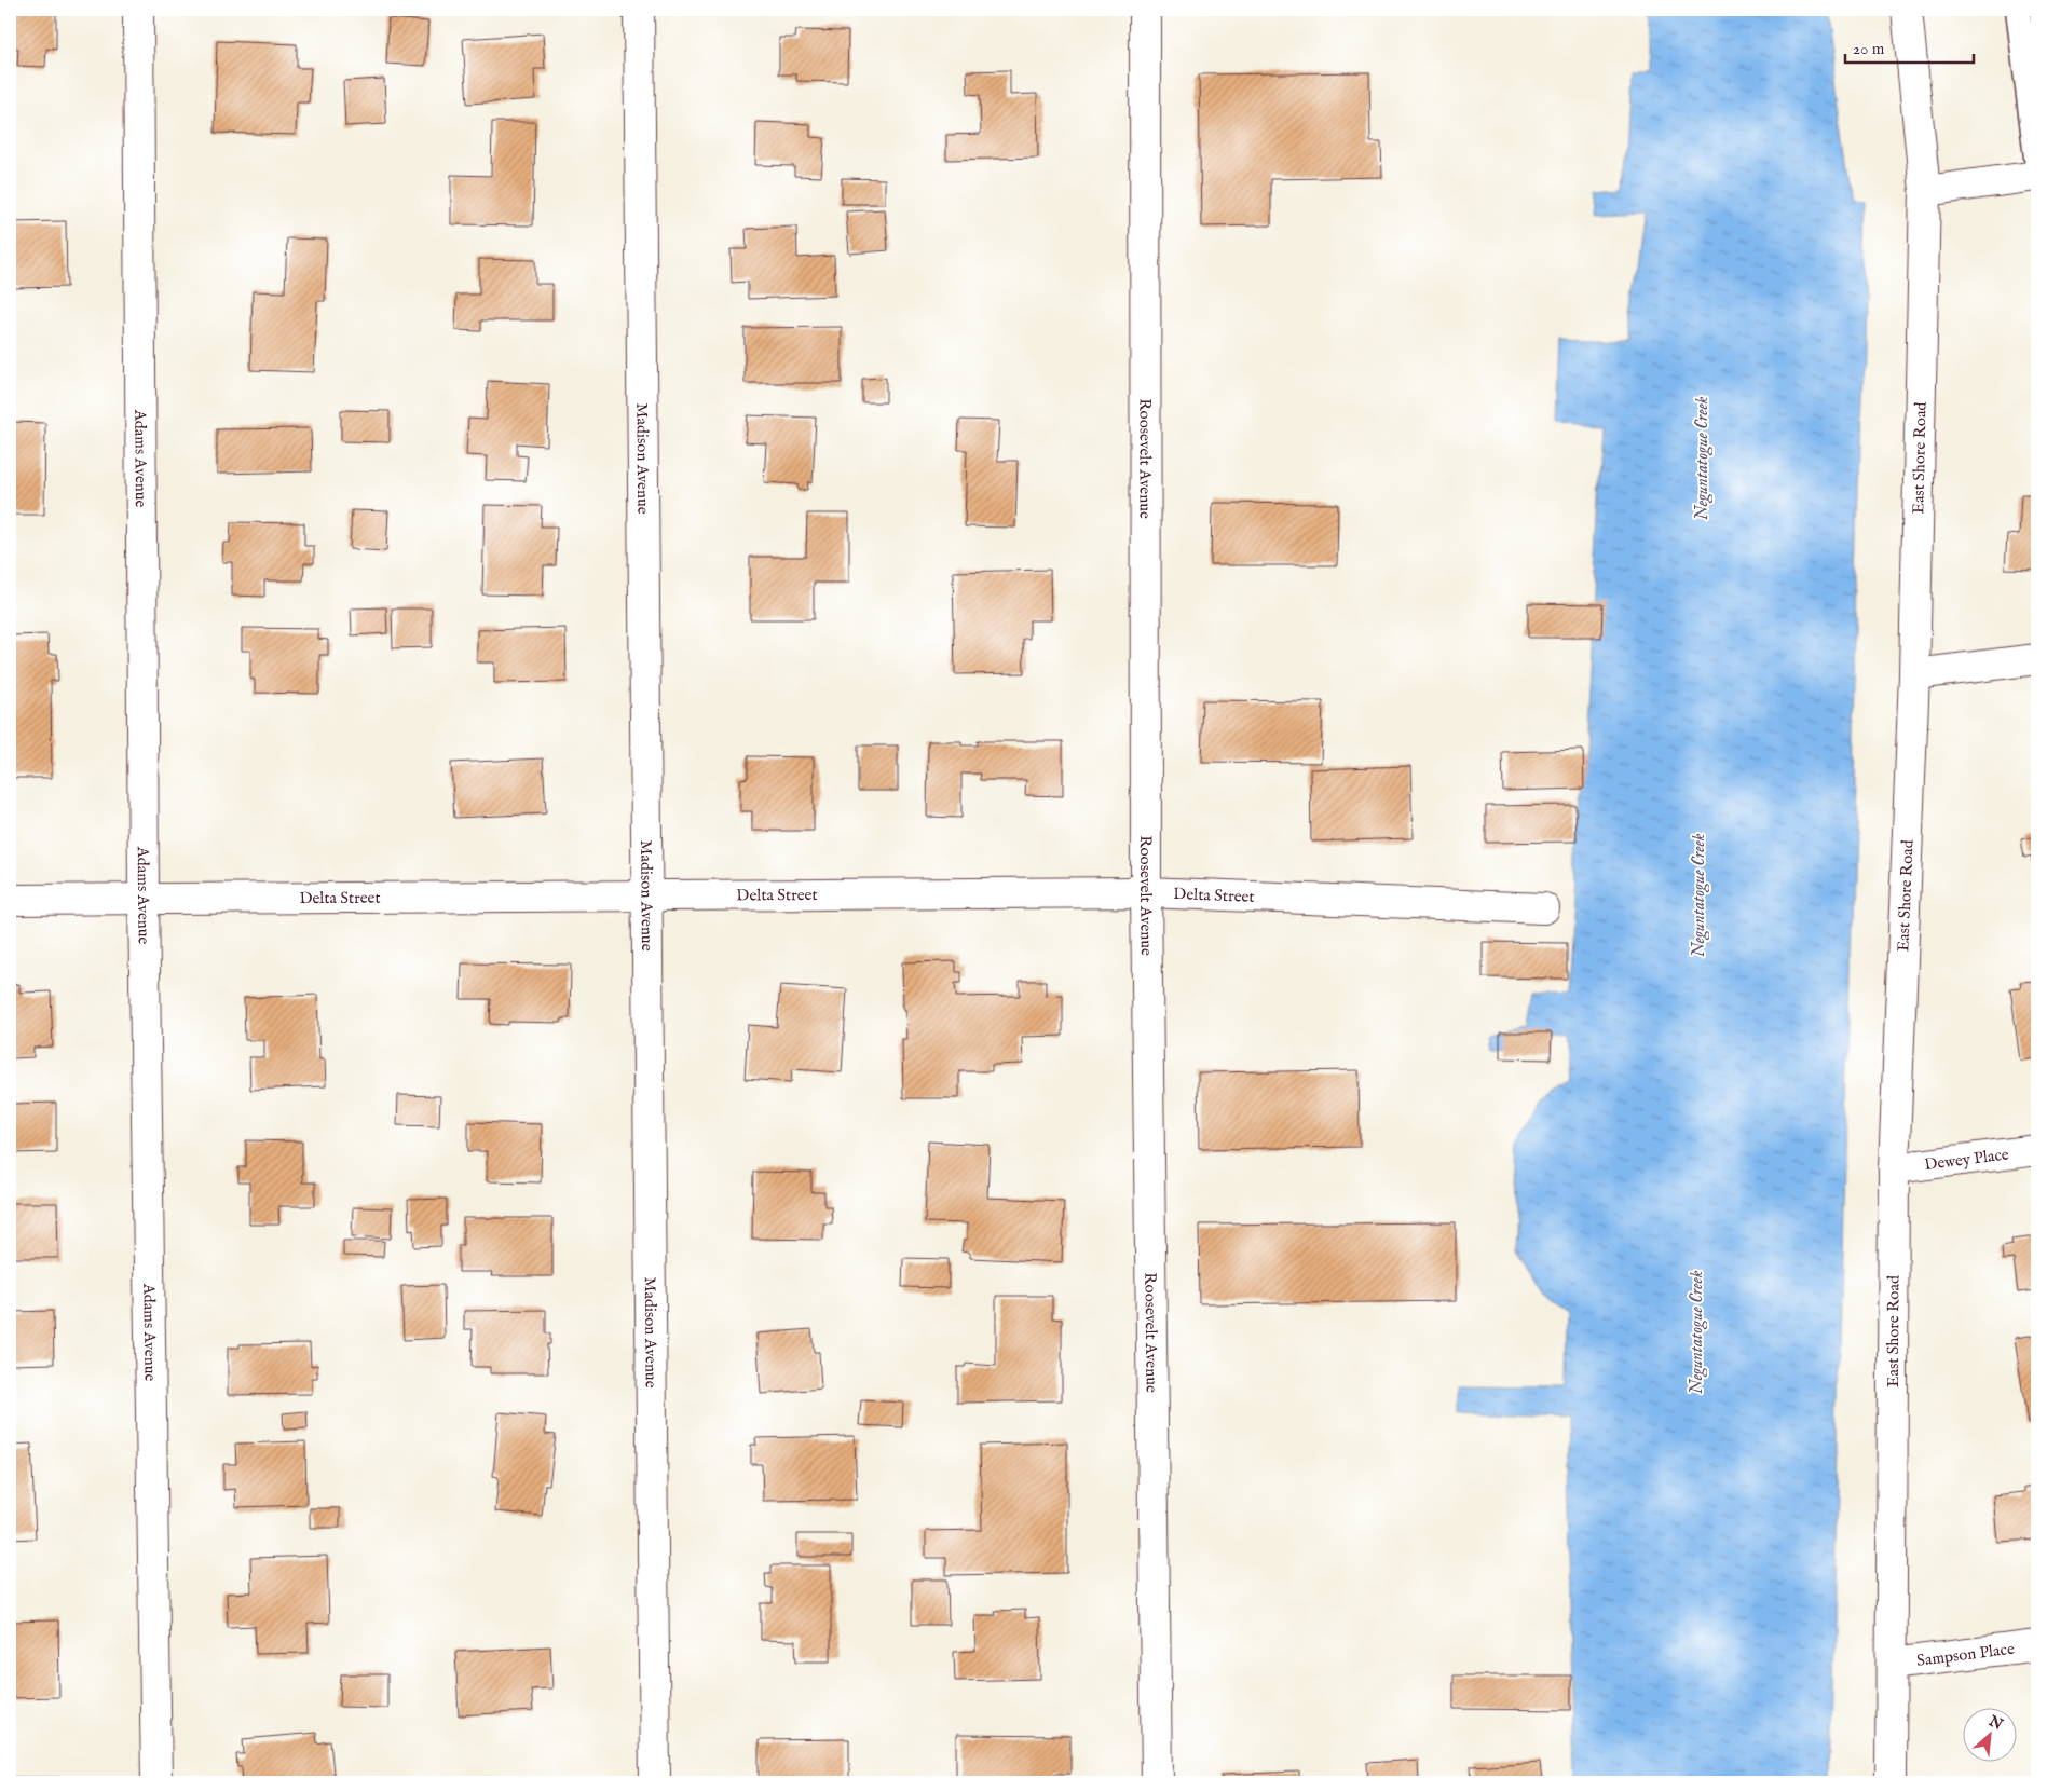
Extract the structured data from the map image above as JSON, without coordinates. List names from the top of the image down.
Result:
{
  "streets": {
    "street": [
      "East Shore Road",
      "Adams Avenue",
      "Madison Avenue",
      "Roosevelt Avenue",
      "Delta Street",
      "Dewey Place",
      "Sampson Place"
    ]
  },
  "crossings": [
    ["East Shore Road", "Dewey Place"],
    ["East Shore Road", "Sampson Place"],
    ["Adams Avenue", "Delta Street"],
    ["Madison Avenue", "Delta Street"],
    ["Roosevelt Avenue", "Delta Street"]
  ],
  "water": ["Neguntatogue Creek"],
  "scale_bar": "20 m",
  "north": "top right"
}
